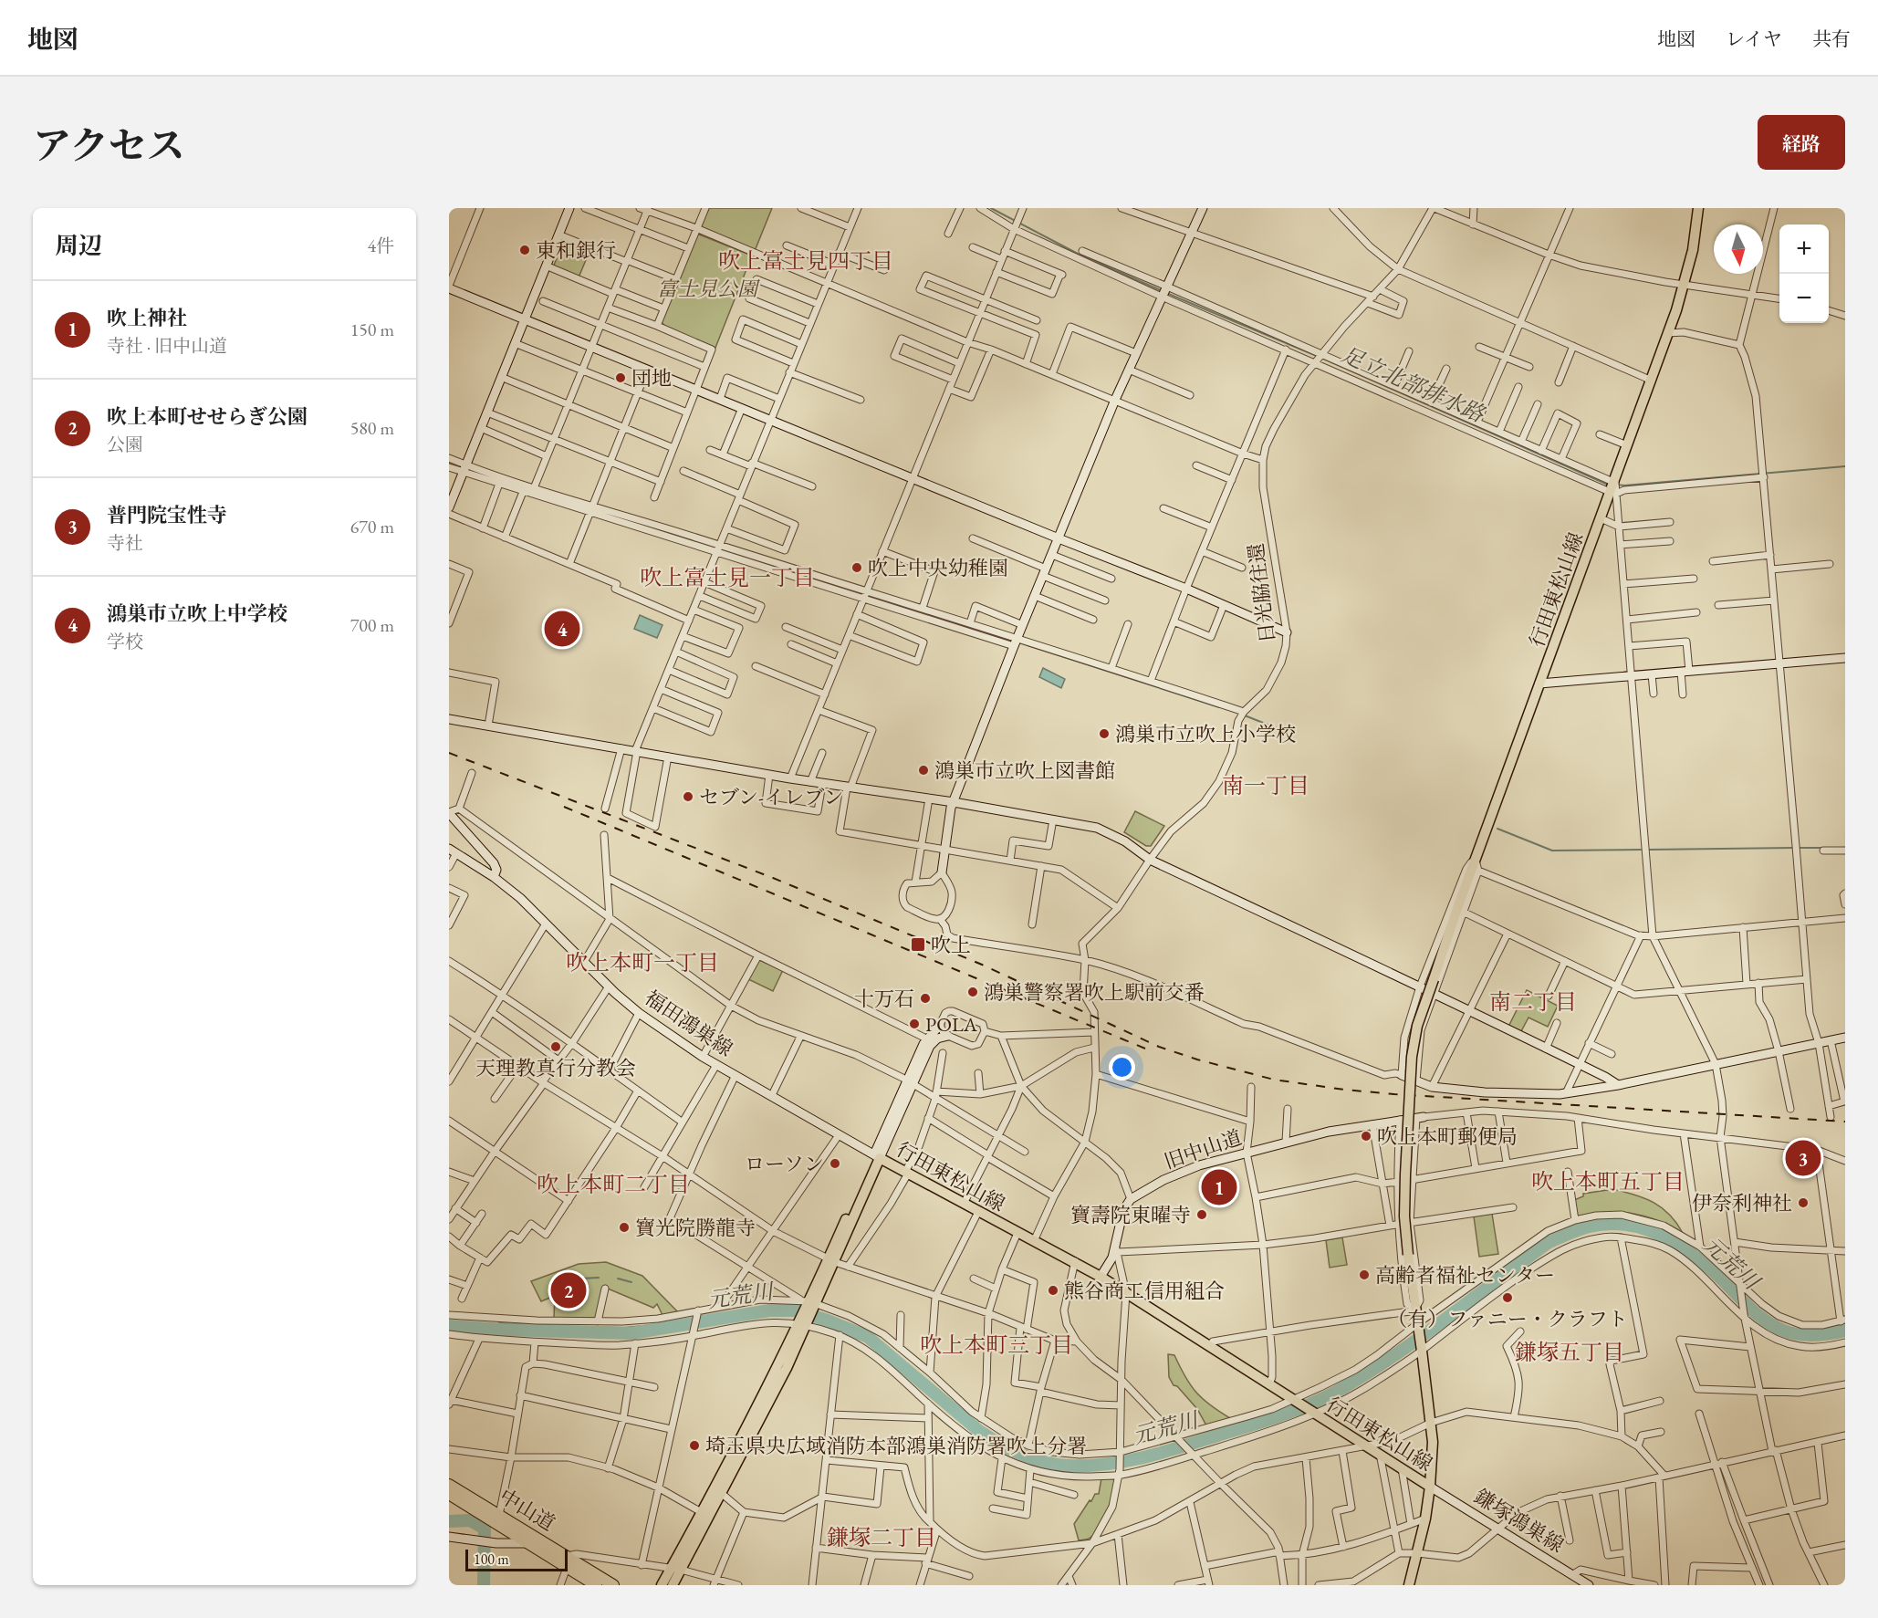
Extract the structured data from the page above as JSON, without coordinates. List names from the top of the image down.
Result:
{
  "streets": {
    "highway": ["中山道"],
    "main road": ["行田東松山線"],
    "street": [
      "日光脇往還",
      "福田鴻巣線",
      "旧中山道",
      "鎌塚鴻巣線"
    ]
  },
  "crossings": [
    ["行田東松山線", "日光脇往還"],
    ["行田東松山線", "福田鴻巣線"],
    ["行田東松山線", "鎌塚鴻巣線"]
  ],
  "districts": [
    "吹上富士見四丁目",
    "吹上富士見一丁目",
    "南一丁目",
    "吹上本町一丁目",
    "南二丁目",
    "吹上本町五丁目",
    "吹上本町二丁目",
    "吹上本町三丁目",
    "鎌塚五丁目",
    "鎌塚二丁目"
  ],
  "water": ["足立北部排水路", "元荒川"],
  "parks": ["富士見公園"],
  "places": {
    "other": [
      "東和銀行",
      "団地",
      "吹上中央幼稚園",
      "鴻巣市立吹上小学校",
      "鴻巣市立吹上図書館",
      "セブン-イレブン",
      "鴻巣警察署吹上駅前交番",
      "十万石",
      "POLA",
      "天理教真行分教会",
      "吹上本町郵便局",
      "ローソン",
      "伊奈利神社",
      "寶壽院東曜寺",
      "寶光院勝龍寺",
      "高齢者福祉センター",
      "熊谷商工信用組合",
      "（有）ファニー・クラフト",
      "埼玉県央広域消防本部鴻巣消防署吹上分署"
    ],
    "transit": ["吹上"]
  },
  "scale_bar": "100 m",
  "north": "bottom",
  "page": {
    "header": "地図",
    "nav": ["地図", "レイヤ", "共有"],
    "title": "アクセス",
    "buttons": "経路",
    "heading": ["周辺", "4件"],
    "map_buttons": ["+", "−"],
    "list": [
      {
        "mark": "1",
        "name": "吹上神社",
        "note": "寺社 · 旧中山道",
        "value": "150 m"
      },
      {
        "mark": "2",
        "name": "吹上本町せせらぎ公園",
        "note": "公園",
        "value": "580 m"
      },
      {
        "mark": "3",
        "name": "普門院宝性寺",
        "note": "寺社",
        "value": "670 m"
      },
      {
        "mark": "4",
        "name": "鴻巣市立吹上中学校",
        "note": "学校",
        "value": "700 m"
      }
    ],
    "pins": [
      "4",
      "3",
      "1",
      "2"
    ],
    "scale": "100 m"
  }
}
